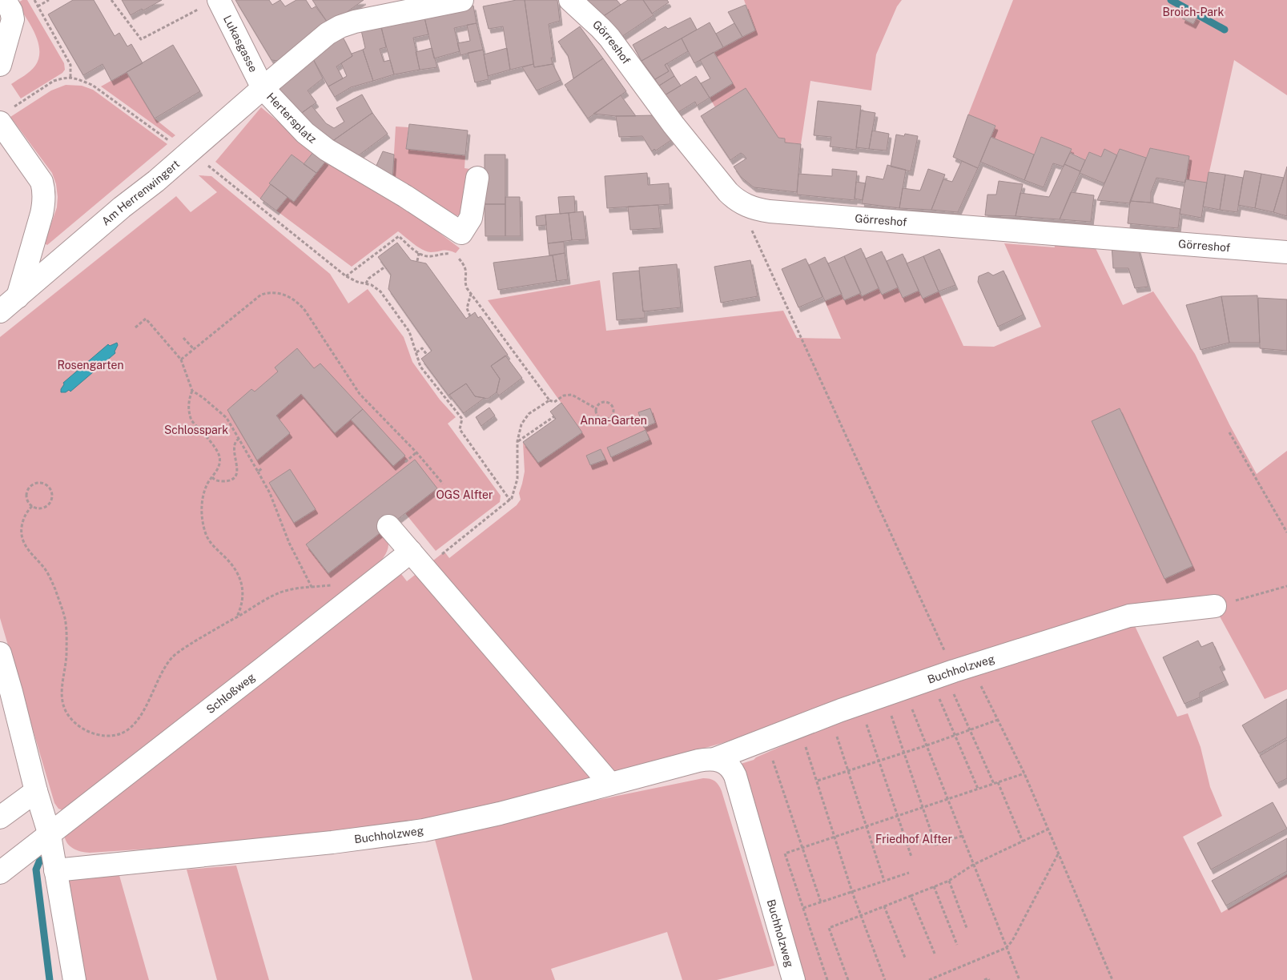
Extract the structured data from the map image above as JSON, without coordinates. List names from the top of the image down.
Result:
{
  "streets": {
    "street": [
      "Görreshof",
      "Lukasgasse",
      "Hertersplatz",
      "Am Herrenwingert",
      "Buchholzweg",
      "Schloßweg"
    ]
  },
  "crossings": [
    ["Lukasgasse", "Hertersplatz"],
    ["Lukasgasse", "Am Herrenwingert"],
    ["Hertersplatz", "Am Herrenwingert"]
  ],
  "parks": [
    "Broich-Park",
    "Rosengarten",
    "Anna-Garten",
    "Schlosspark",
    "OGS Alfter",
    "Friedhof Alfter"
  ]
}
